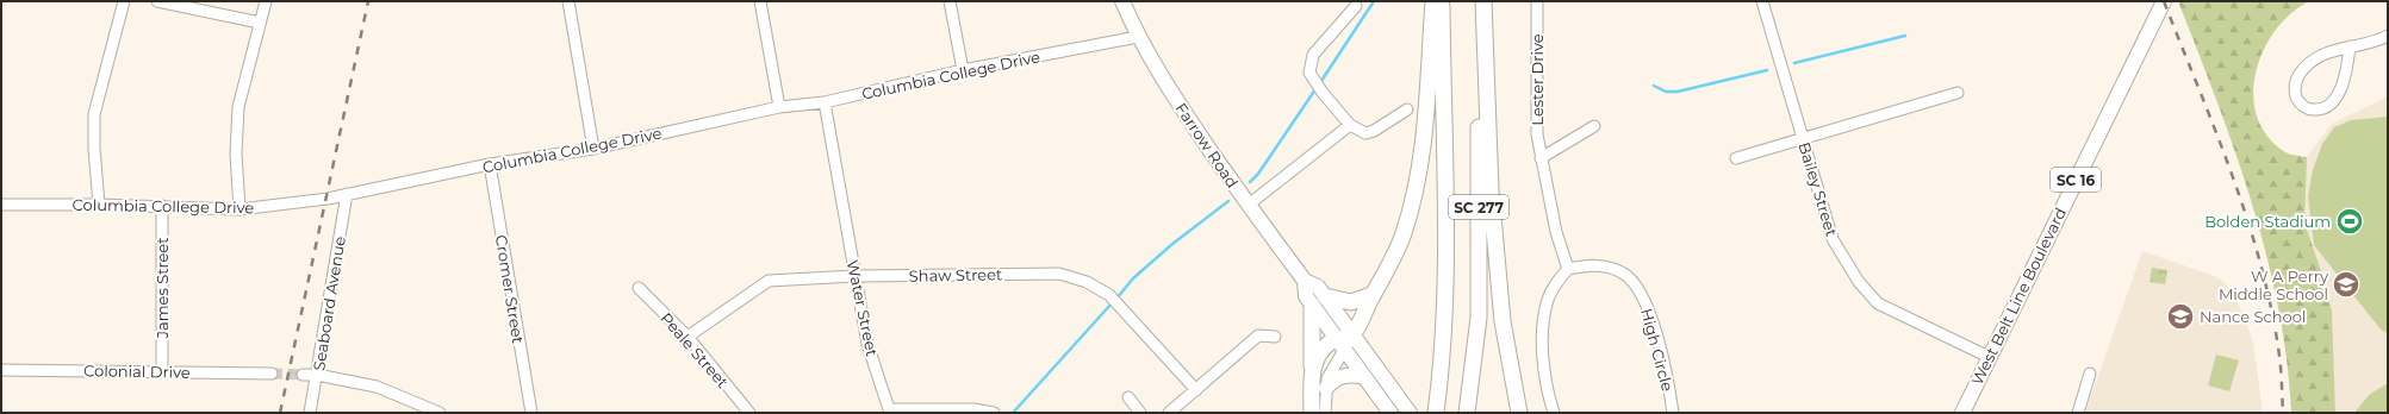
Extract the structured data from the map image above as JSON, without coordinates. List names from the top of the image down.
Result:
{
  "streets": {
    "highway": ["SC 277"],
    "main road": ["Farrow Road", "SC 16", "West Belt Line Boulevard"],
    "street": [
      "Columbia College Drive",
      "Lester Drive",
      "Bailey Street",
      "Shaw Street",
      "James Street",
      "Cromer Street",
      "Seaboard Avenue",
      "Water Street",
      "Peale Street",
      "High Circle",
      "Colonial Drive"
    ]
  },
  "crossings": [
    ["Columbia College Drive", "Farrow Road"],
    ["Columbia College Drive", "James Street"],
    ["Columbia College Drive", "Cromer Street"],
    ["Columbia College Drive", "Seaboard Avenue"],
    ["Columbia College Drive", "Water Street"],
    ["Lester Drive", "High Circle"],
    ["Bailey Street", "West Belt Line Boulevard"],
    ["Shaw Street", "Water Street"],
    ["Shaw Street", "Peale Street"],
    ["James Street", "Colonial Drive"]
  ],
  "places": {
    "sports": ["Bolden Stadium"],
    "school or university": ["W A Perry Middle School", "Nance School"]
  }
}
